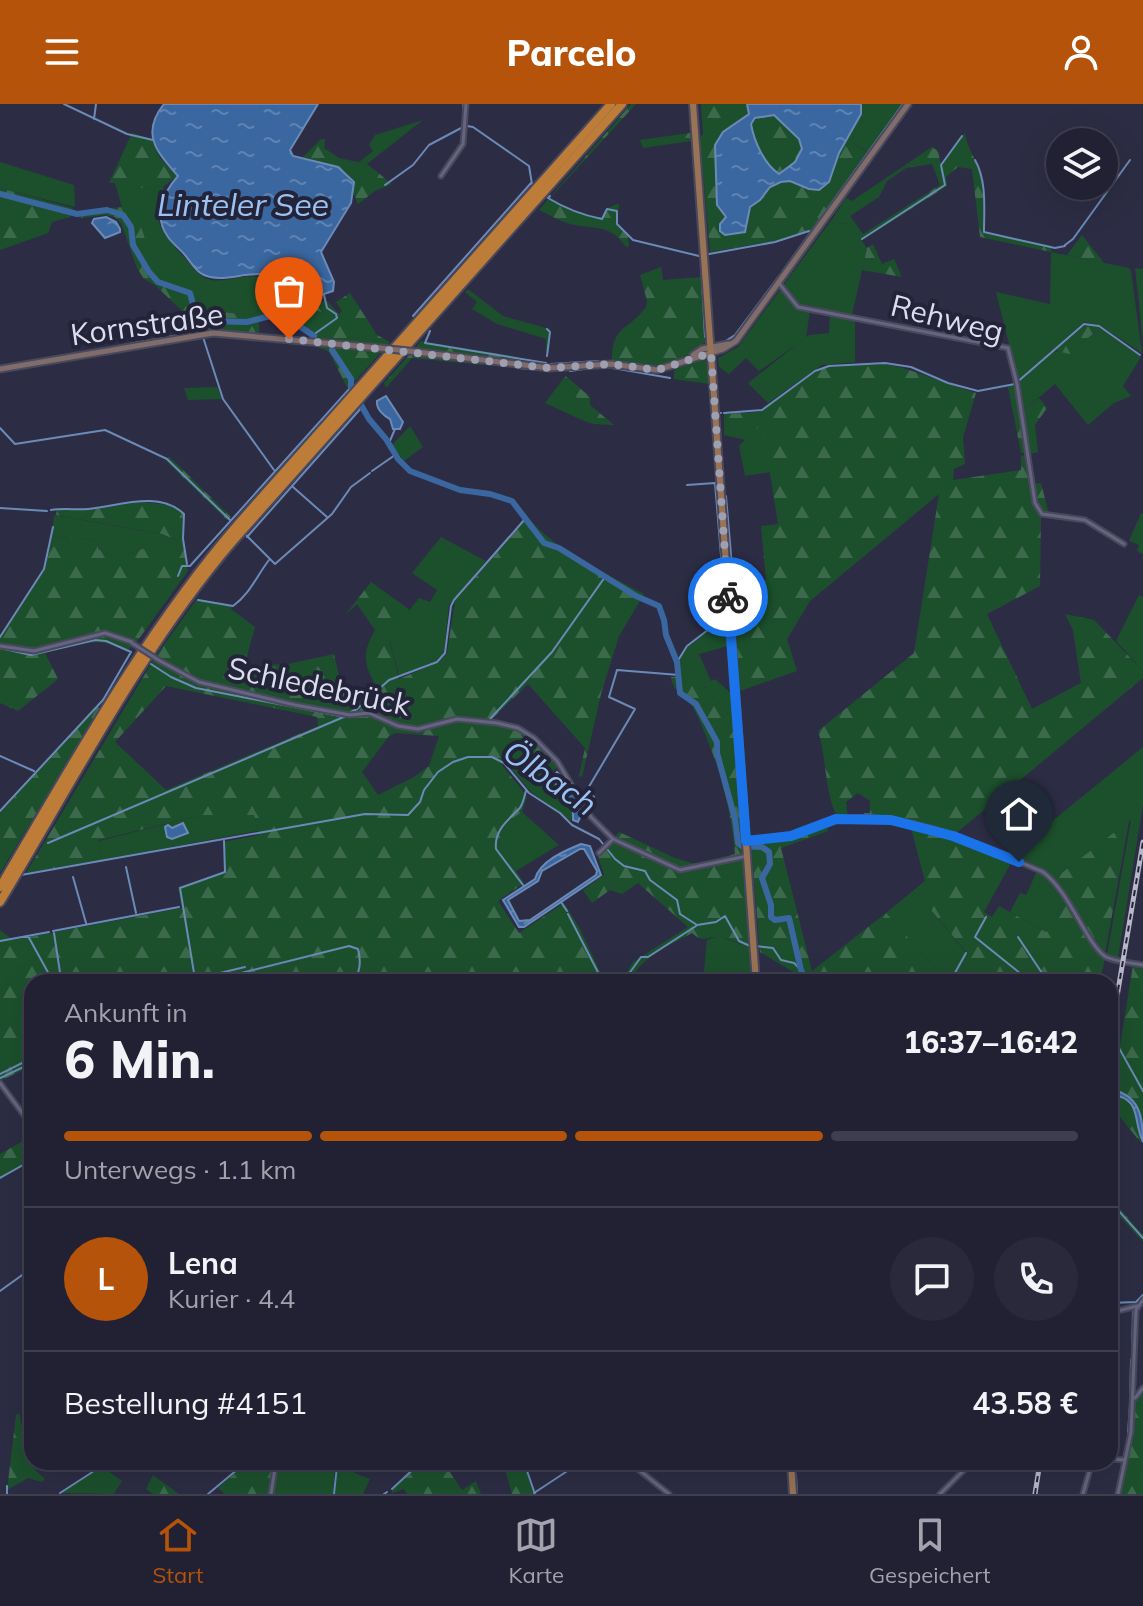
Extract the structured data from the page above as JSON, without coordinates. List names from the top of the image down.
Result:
{
  "streets": {
    "street": ["Rehweg", "Kornstraße", "Schledebrück"]
  },
  "crossings": [
    ["Rehweg", "Kornstraße"]
  ],
  "water": ["Linteler See", "Ölbach"],
  "page": {
    "header": "Parcelo",
    "heading": ["6 Min.", "Ankunft in", "16:37–16:42"],
    "panel": [
      "Lena",
      "Kurier · 4.4",
      "Bestellung #4151",
      "43.58 €"
    ],
    "bar": "Unterwegs · 1.1 km",
    "round": "L",
    "tabs": ["Start", "Karte", "Gespeichert"]
  }
}
